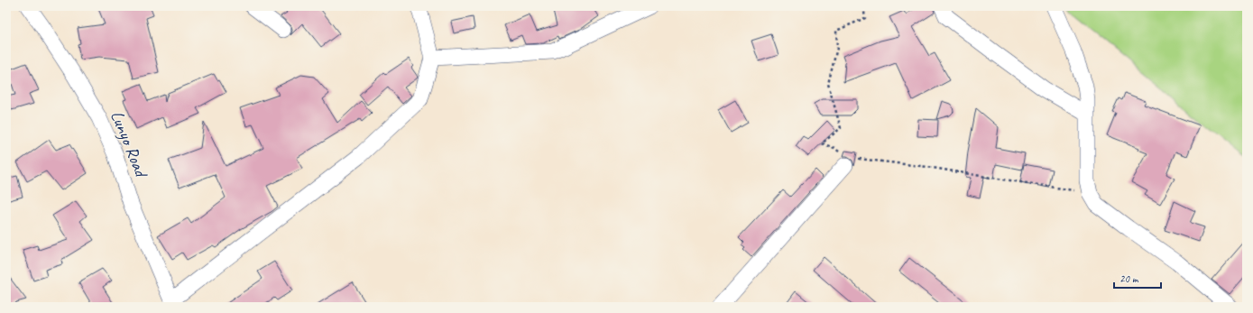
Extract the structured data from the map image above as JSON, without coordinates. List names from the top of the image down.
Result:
{
  "streets": {
    "street": ["Lunyo Road"]
  },
  "scale_bar": "20 m"
}
